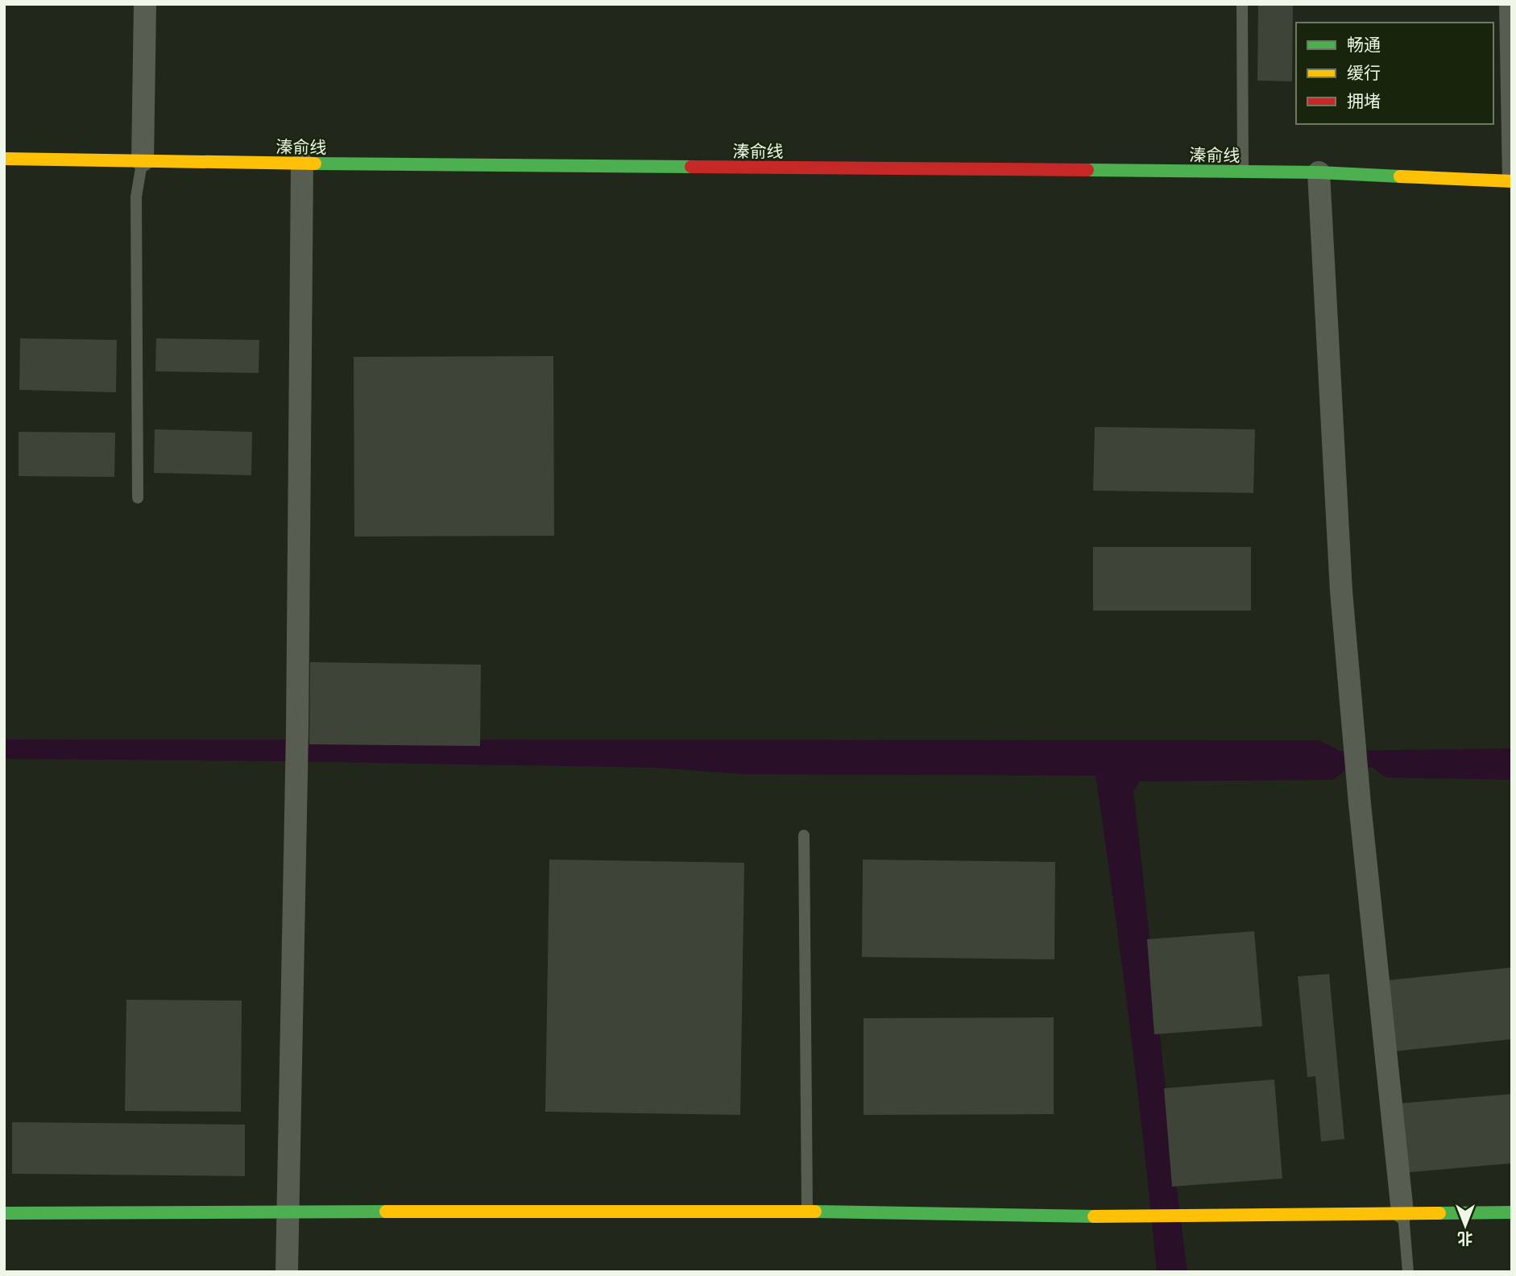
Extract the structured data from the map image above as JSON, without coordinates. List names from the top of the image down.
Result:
{
  "streets": {
    "main road": ["溱俞线"]
  },
  "legend": ["畅通", "缓行", "拥堵"],
  "north": "bottom"
}
